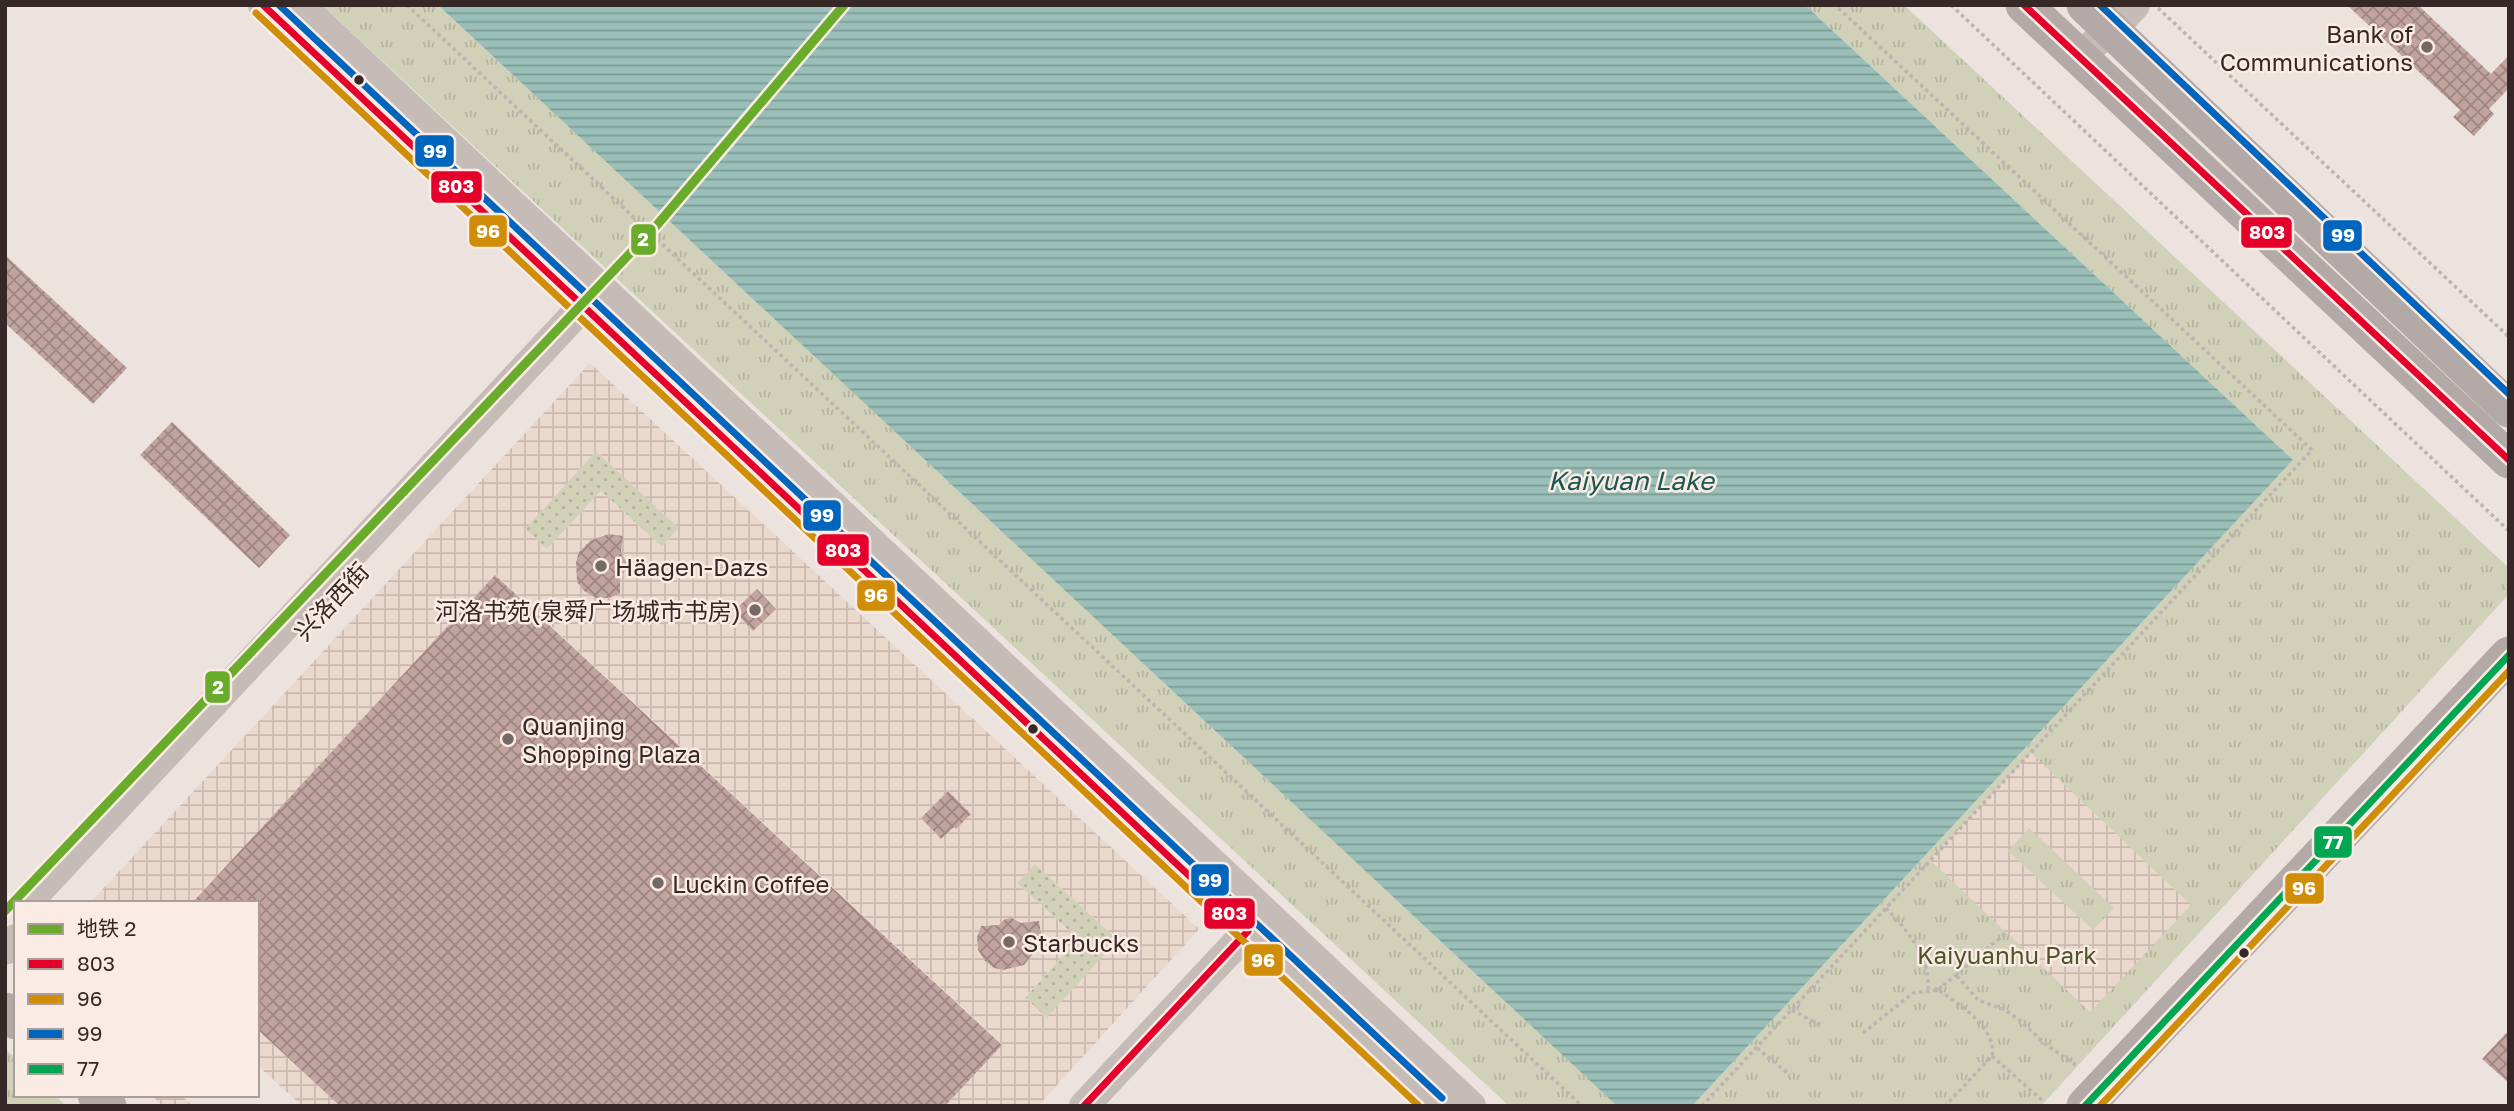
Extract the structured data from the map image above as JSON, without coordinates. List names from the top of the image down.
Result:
{
  "streets": {
    "street": ["兴洛西街"]
  },
  "water": ["Kaiyuan Lake"],
  "parks": ["Kaiyuanhu Park"],
  "places": [
    "Bank of Communications",
    "Häagen-Dazs",
    "河洛书苑(泉舜广场城市书房)",
    "Quanjing Shopping Plaza",
    "Luckin Coffee",
    "Starbucks"
  ],
  "lines": [
    "metro line 2",
    "transit line 803",
    "transit line 99",
    "transit line 96",
    "transit line 77"
  ],
  "legend": [
    "地铁 2",
    "803",
    "96",
    "99",
    "77"
  ]
}
